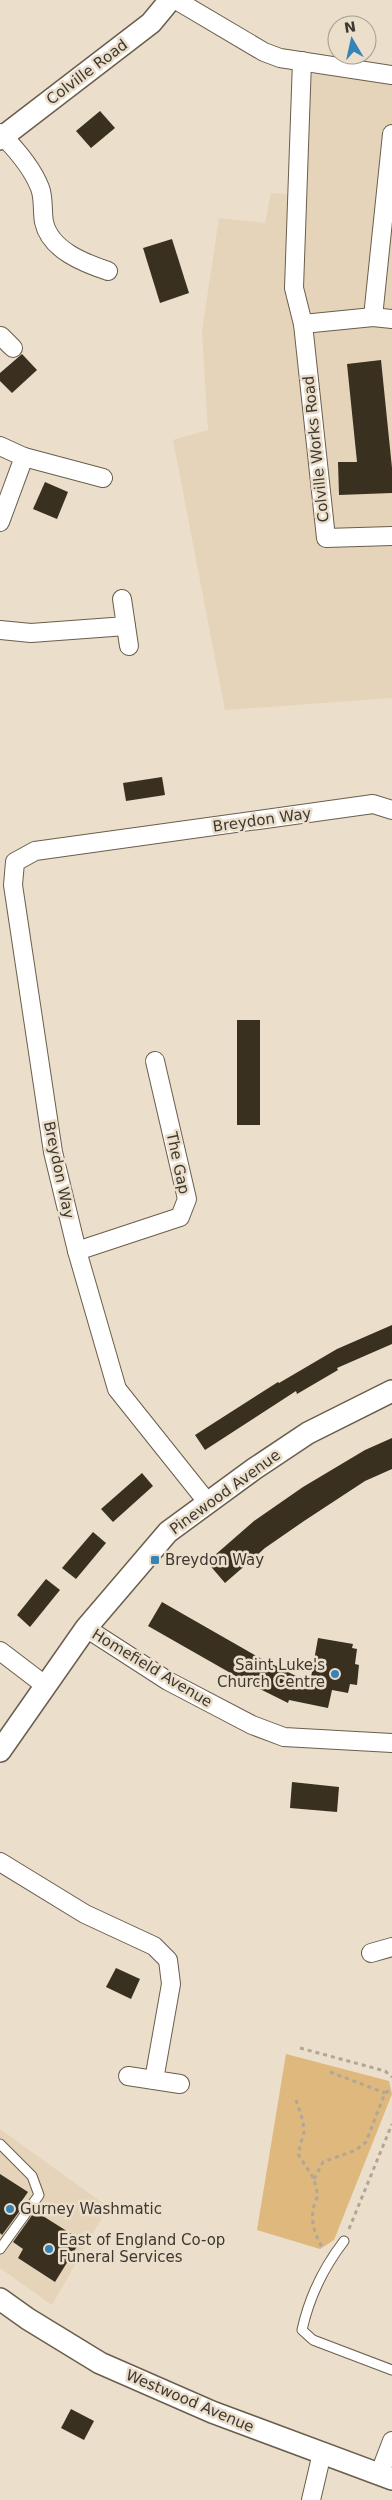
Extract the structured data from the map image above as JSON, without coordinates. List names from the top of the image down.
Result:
{
  "streets": {
    "street": [
      "Colville Road",
      "Colville Works Road",
      "Breydon Way",
      "The Gap",
      "Pinewood Avenue",
      "Homefield Avenue",
      "Westwood Avenue"
    ]
  },
  "crossings": [
    ["Breydon Way", "The Gap"],
    ["Breydon Way", "Pinewood Avenue"],
    ["Pinewood Avenue", "Homefield Avenue"]
  ],
  "places": {
    "transit": ["Breydon Way"],
    "other": ["Saint Luke's Church Centre", "Gurney Washmatic", "East of England Co-op Funeral Services"]
  },
  "north": "top"
}
